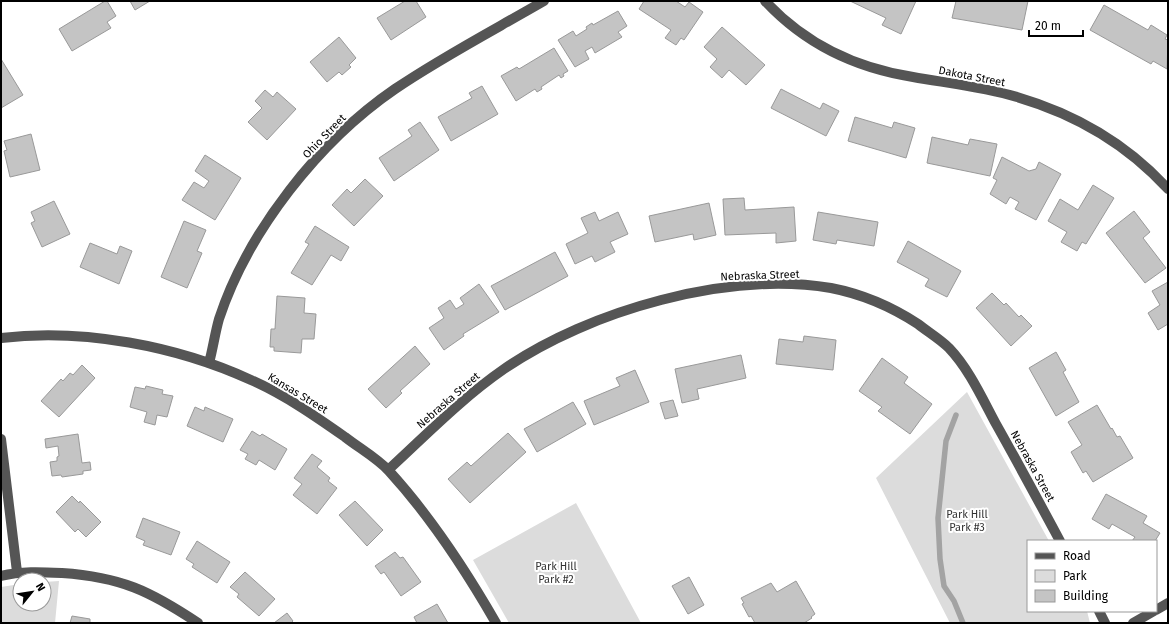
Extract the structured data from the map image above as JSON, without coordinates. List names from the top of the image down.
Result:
{
  "streets": {
    "street": [
      "Dakota Street",
      "Ohio Street",
      "Nebraska Street",
      "Kansas Street"
    ]
  },
  "crossings": [
    ["Ohio Street", "Kansas Street"],
    ["Nebraska Street", "Kansas Street"]
  ],
  "parks": ["Park Hill Park #3", "Park Hill Park #2"],
  "legend": ["Road", "Park", "Building"],
  "scale_bar": "20 m",
  "north": "top right"
}
